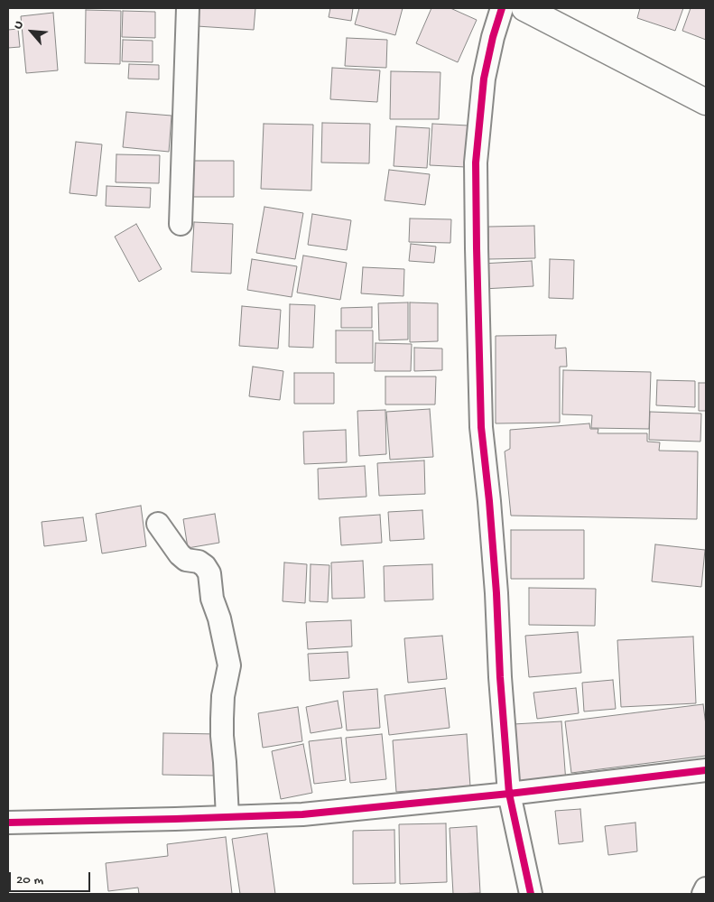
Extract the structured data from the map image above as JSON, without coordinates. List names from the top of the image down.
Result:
{
  "scale_bar": "20 m",
  "north": "top left"
}
